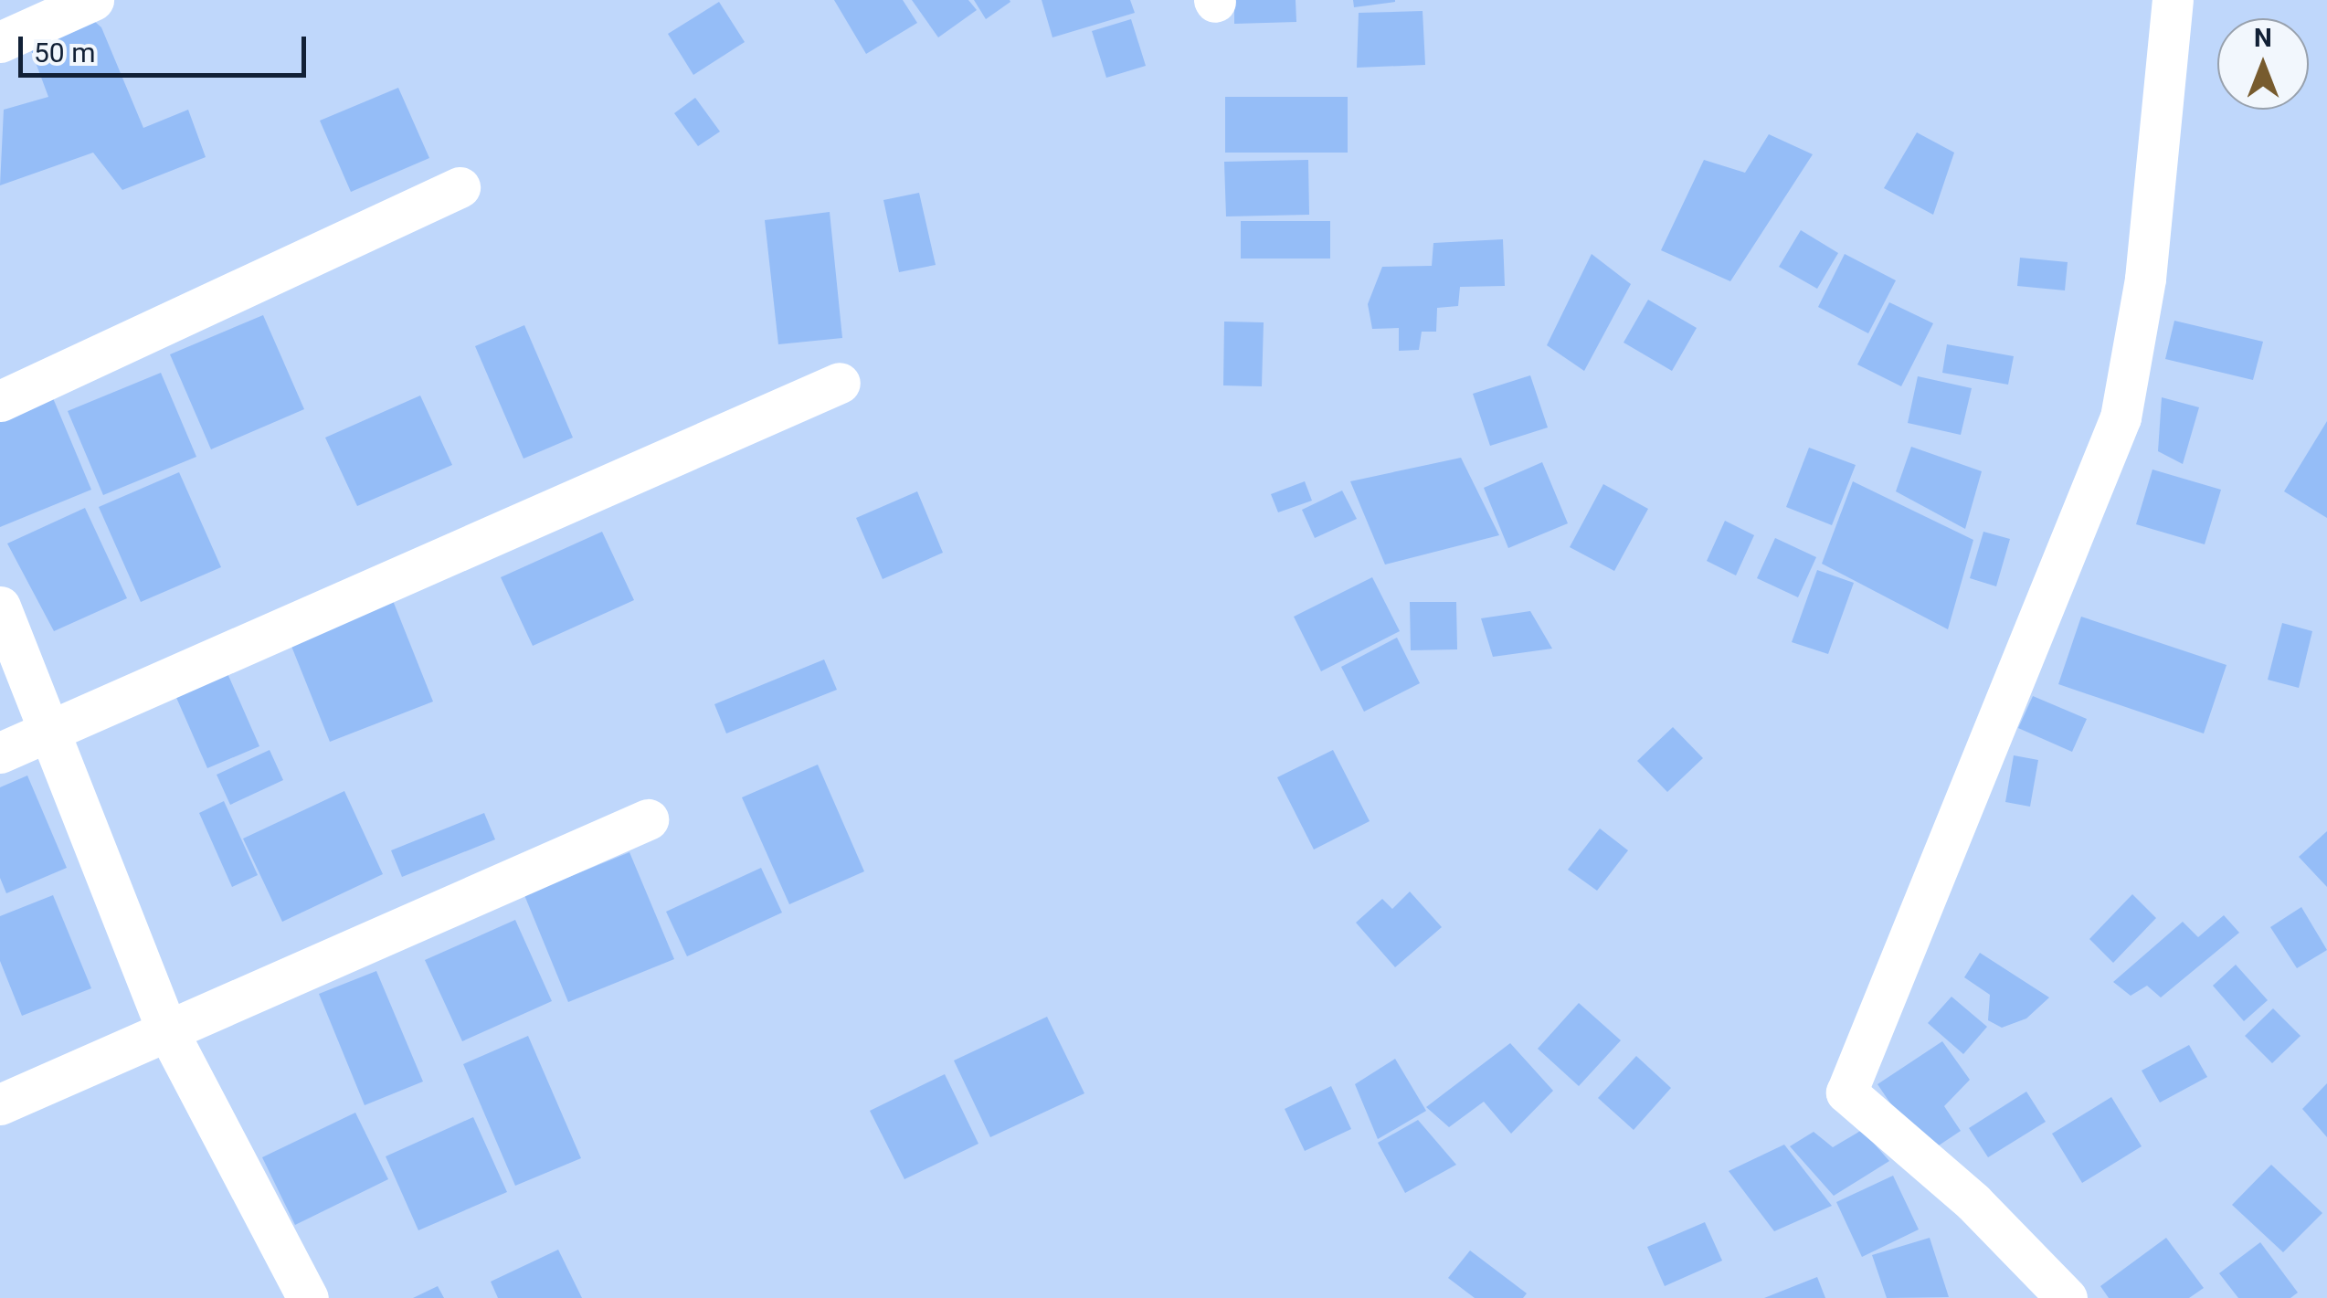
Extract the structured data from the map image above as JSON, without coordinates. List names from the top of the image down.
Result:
{
  "scale_bar": "50 m",
  "north": "top"
}
